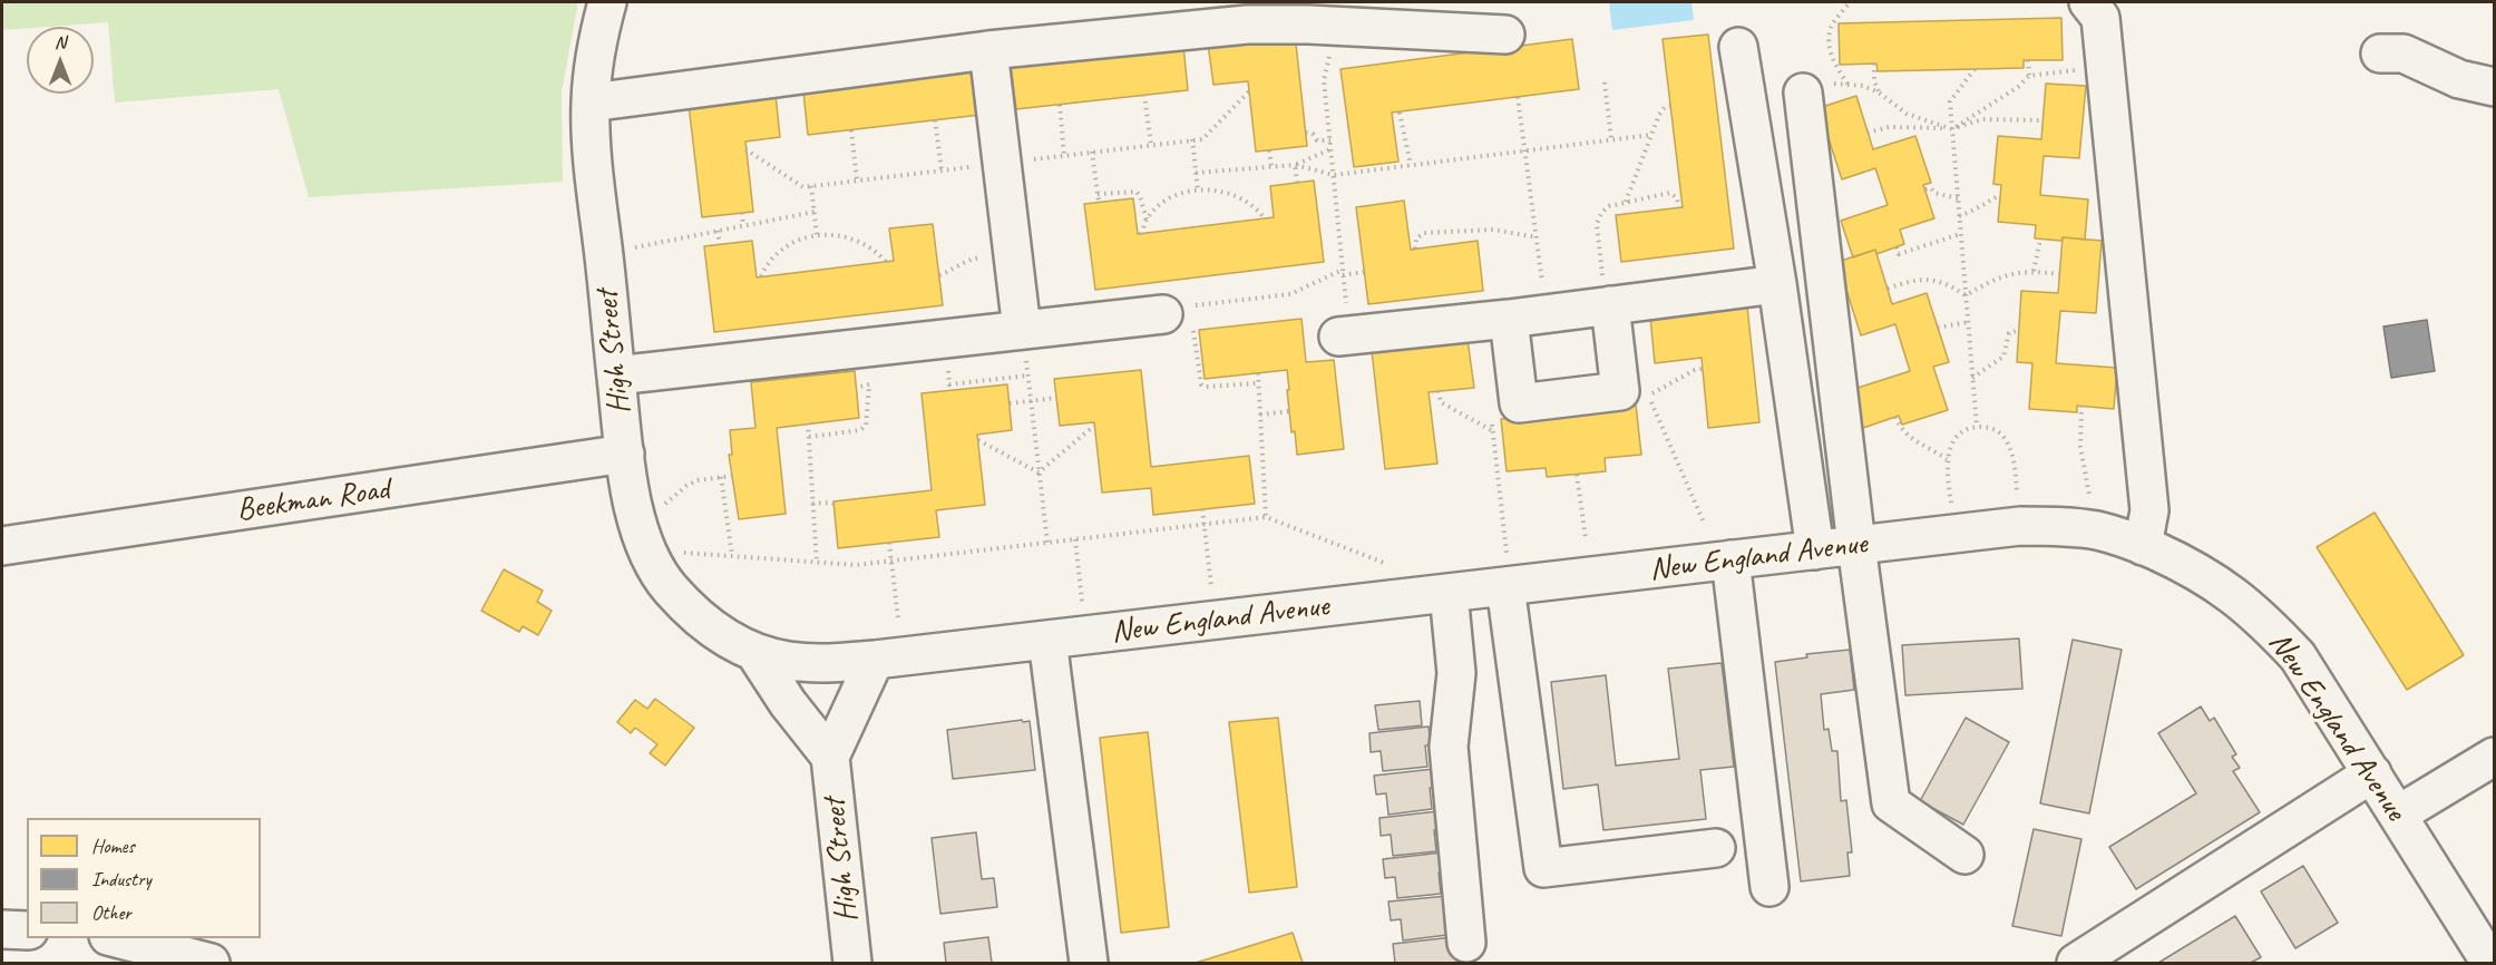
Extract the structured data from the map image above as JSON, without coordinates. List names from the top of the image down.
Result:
{
  "streets": {
    "street": ["High Street", "Beekman Road", "New England Avenue"]
  },
  "crossings": [
    ["High Street", "Beekman Road"],
    ["High Street", "New England Avenue"]
  ],
  "legend": ["Homes", "Industry", "Other"],
  "north": "top"
}
